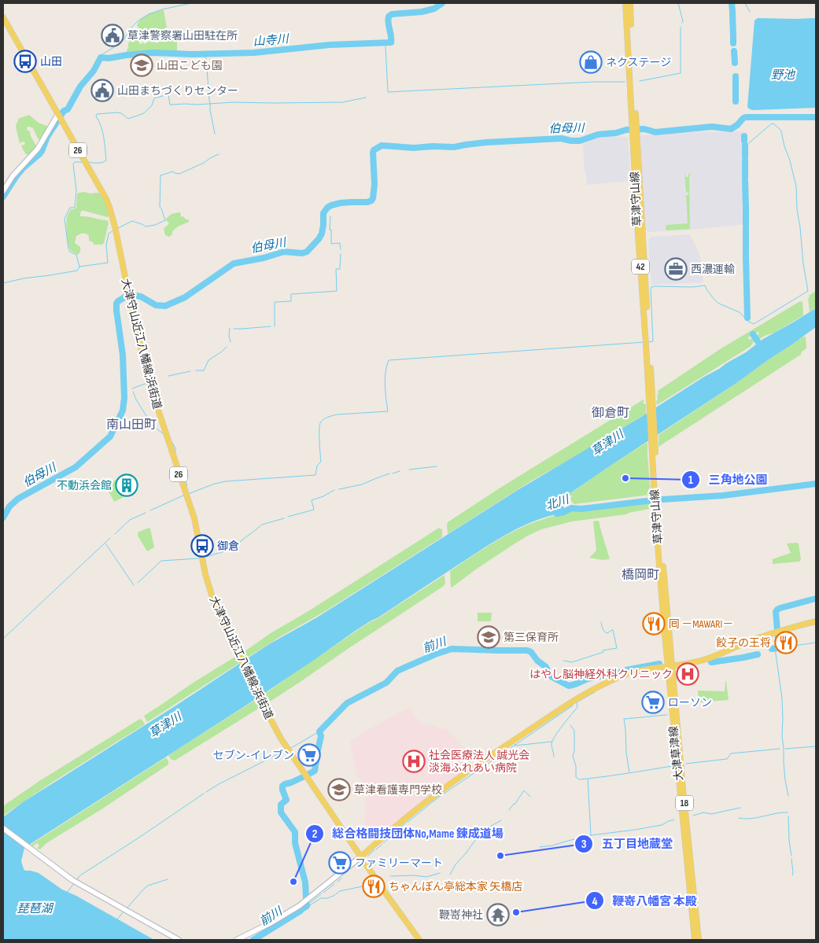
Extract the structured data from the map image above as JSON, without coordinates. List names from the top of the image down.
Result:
{
  "streets": {
    "main road": [
      "26",
      "草津守山線",
      "42",
      "大津守山近江八幡線;浜街道",
      "大津草津線",
      "18"
    ]
  },
  "crossings": [
    ["草津守山線", "大津草津線"]
  ],
  "districts": ["御倉町", "南山田町", "橋岡町"],
  "water": [
    "山寺川",
    "野池",
    "伯母川",
    "草津川",
    "北川",
    "前川",
    "琵琶湖"
  ],
  "places": {
    "public building": ["草津警察署山田駐在所", "山田まちづくりセンター"],
    "bus stop": ["山田", "御倉"],
    "shop": ["ネクステージ"],
    "school or university": ["山田こども園", "第三保育所", "草津看護専門学校"],
    "office": ["西濃運輸"],
    "other": [
      "三角地公園",
      "五丁目地蔵堂",
      "総合格闘技団体No,Mame 錬成道場",
      "鞭嵜八幡宮 本殿"
    ],
    "building": ["不動浜会館"],
    "restaurant": ["囘 －MAWARI－", "餃子の王将", "ちゃんぽん亭総本家 矢橋店"],
    "hospital": ["はやし脳神経外科クリニック", "社会医療法人 誠光会 淡海ふれあい病院"],
    "supermarket": ["ローソン", "セブン-イレブン", "ファミリーマート"],
    "temple": ["鞭嵜神社"]
  }
}
